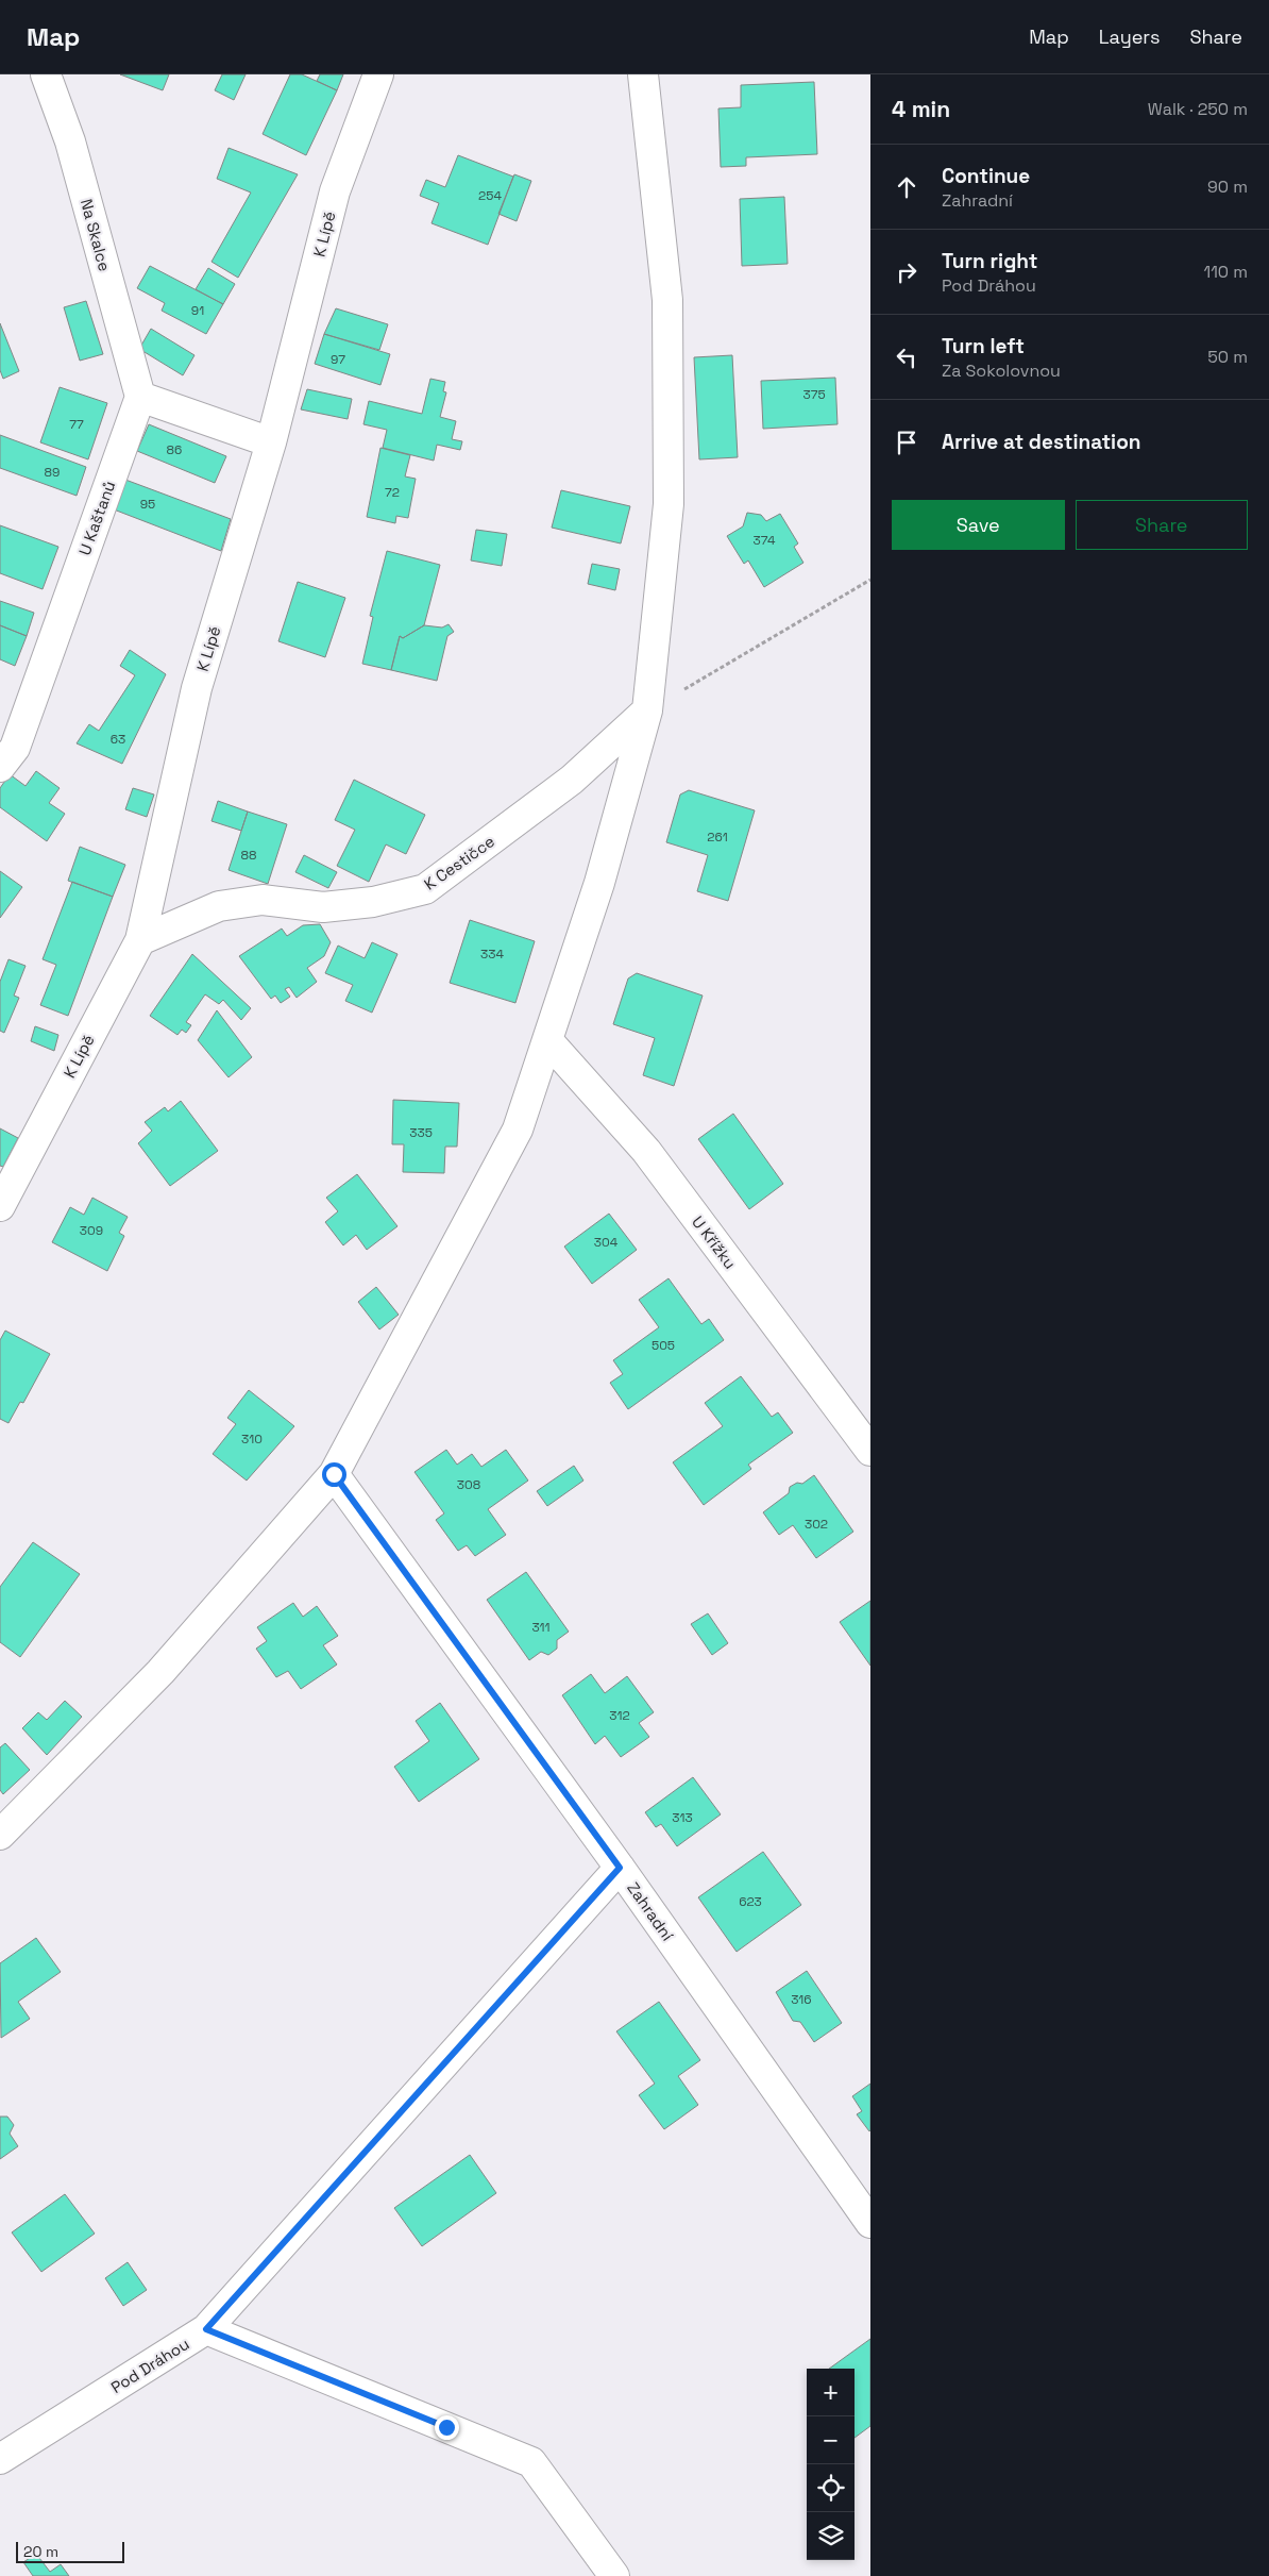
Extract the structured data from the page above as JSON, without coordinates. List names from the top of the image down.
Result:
{
  "streets": {
    "street": [
      "K Lípě",
      "Na Skalce",
      "U Kaštanů",
      "K Cestičce",
      "U Křížku",
      "Zahradní",
      "Pod Dráhou"
    ]
  },
  "crossings": [
    ["K Lípě", "K Cestičce"],
    ["Na Skalce", "U Kaštanů"],
    ["Zahradní", "Pod Dráhou"]
  ],
  "house_numbers": [
    "254",
    "91",
    "97",
    "375",
    "77",
    "86",
    "89",
    "72",
    "95",
    "374",
    "63",
    "261",
    "88",
    "334",
    "335",
    "309",
    "304",
    "505",
    "310",
    "308",
    "302",
    "311",
    "312",
    "313",
    "623",
    "316"
  ],
  "scale_bar": "20 m",
  "page": {
    "header": "Map",
    "nav": ["Map", "Layers", "Share"],
    "heading": ["4 min", "Walk · 250 m"],
    "list": [
      ["Continue", "Zahradní", "90 m"],
      ["Turn right", "Pod Dráhou", "110 m"],
      ["Turn left", "Za Sokolovnou", "50 m"],
      "Arrive at destination"
    ],
    "buttons": ["Save", "Share"],
    "map_buttons": ["+", "−"],
    "scale": "20 m"
  }
}
